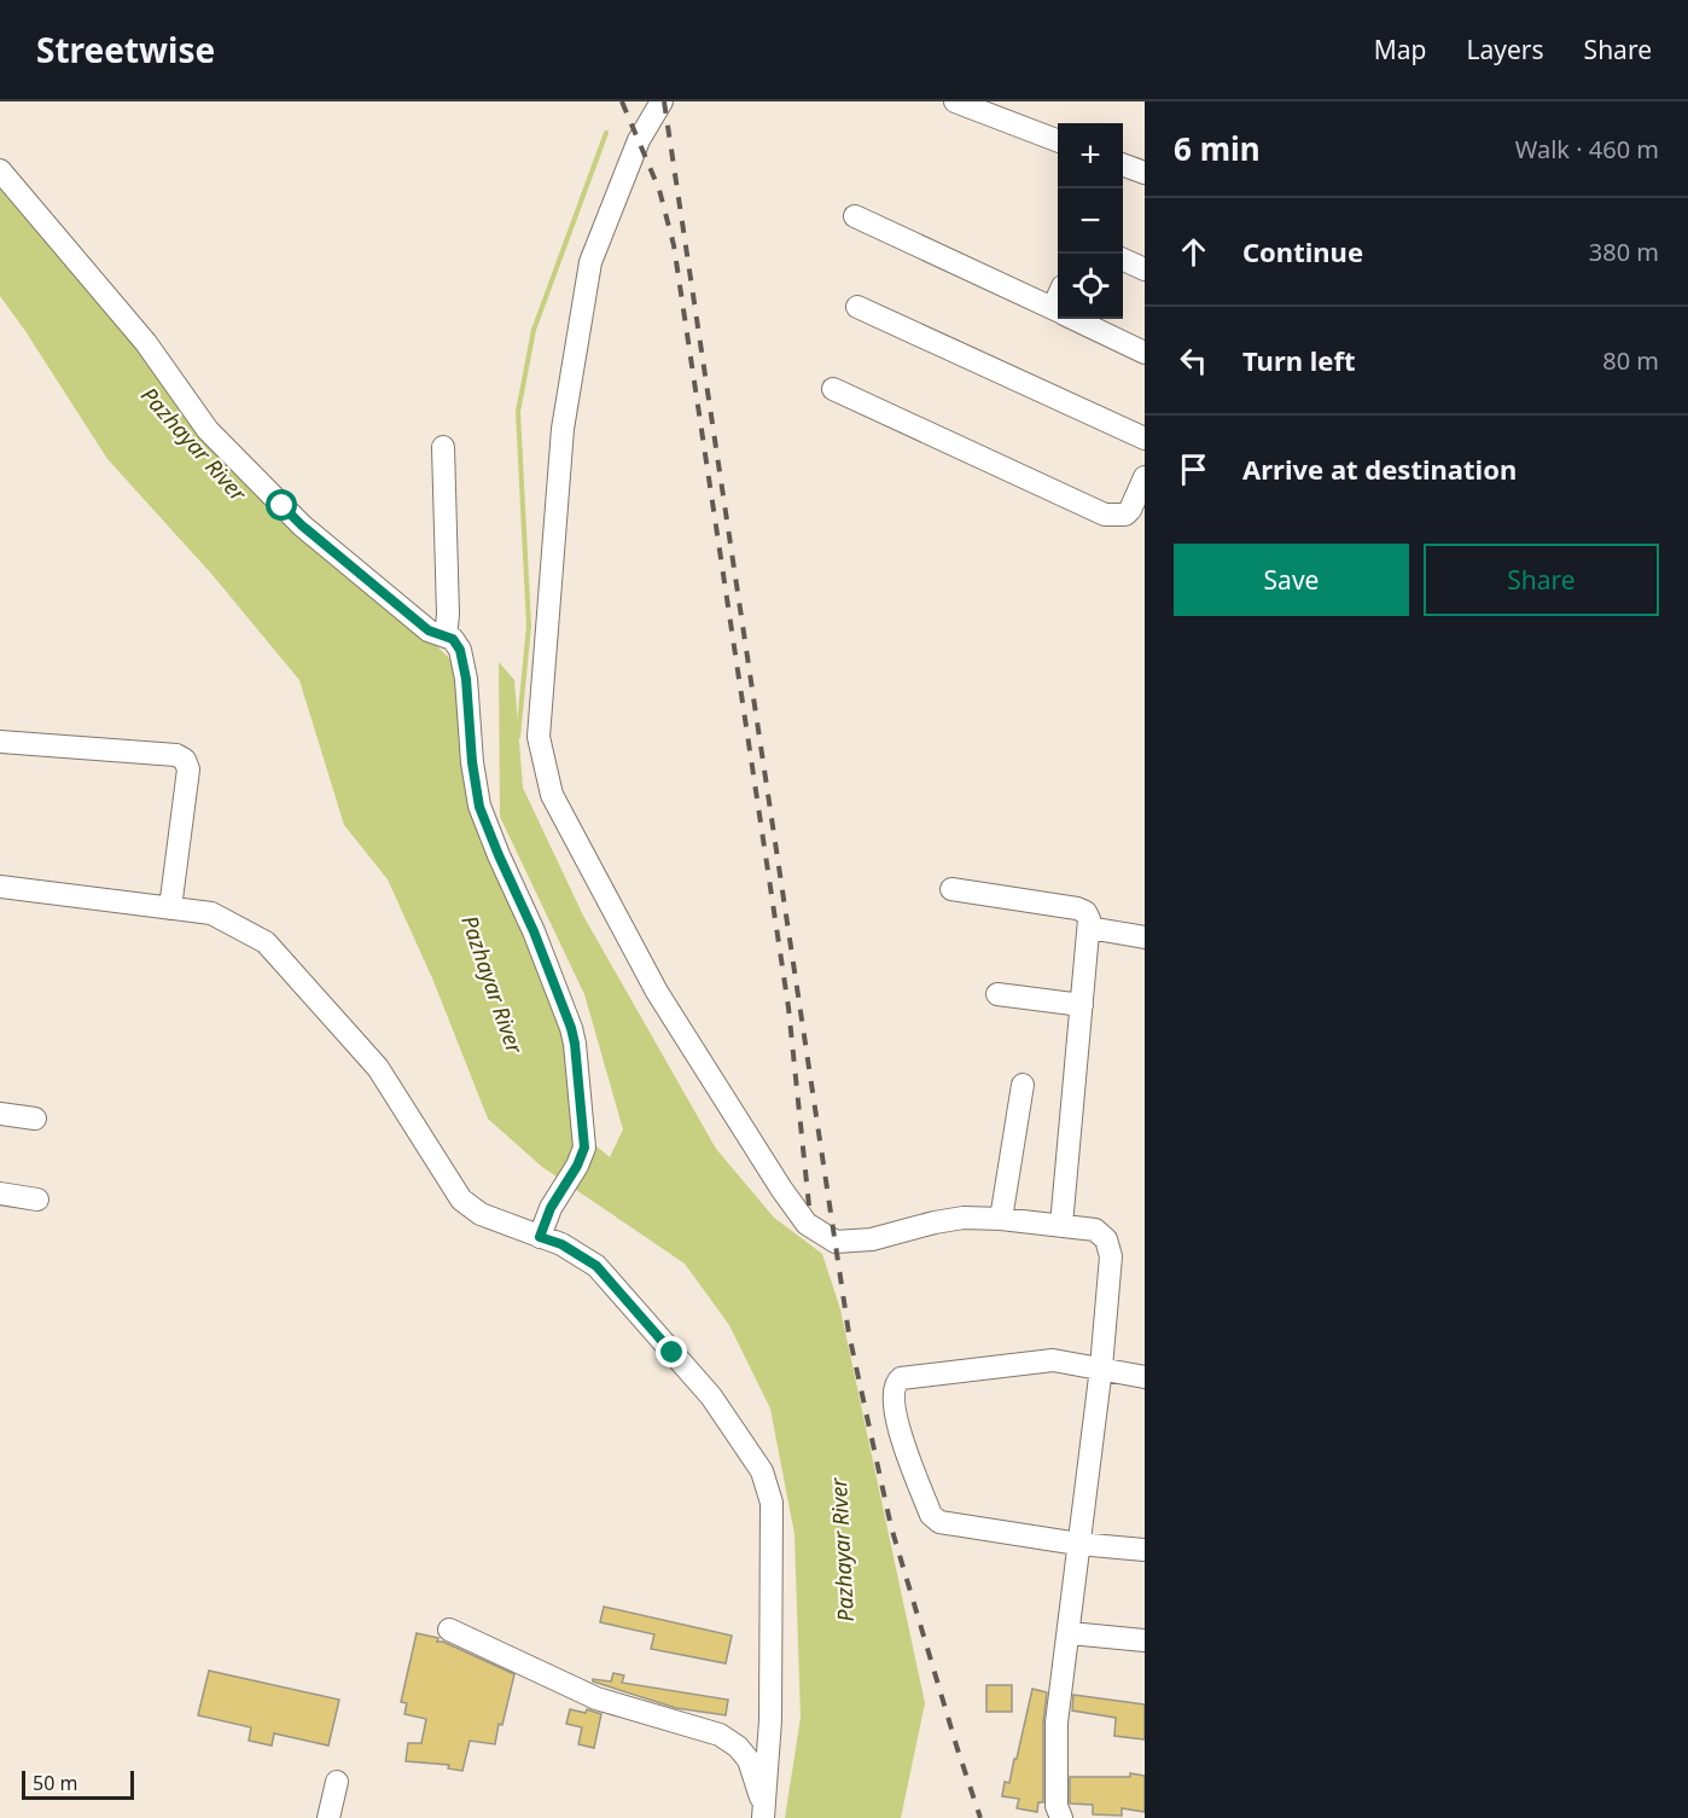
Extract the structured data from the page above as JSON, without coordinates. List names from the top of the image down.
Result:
{
  "water": ["Pazhayar River"],
  "scale_bar": "50 m",
  "page": {
    "header": "Streetwise",
    "nav": ["Map", "Layers", "Share"],
    "heading": ["6 min", "Walk · 460 m"],
    "map_buttons": ["+", "−"],
    "list": [
      ["Continue", "380 m"],
      ["Turn left", "80 m"],
      "Arrive at destination"
    ],
    "buttons": ["Save", "Share"],
    "scale": "50 m"
  }
}
